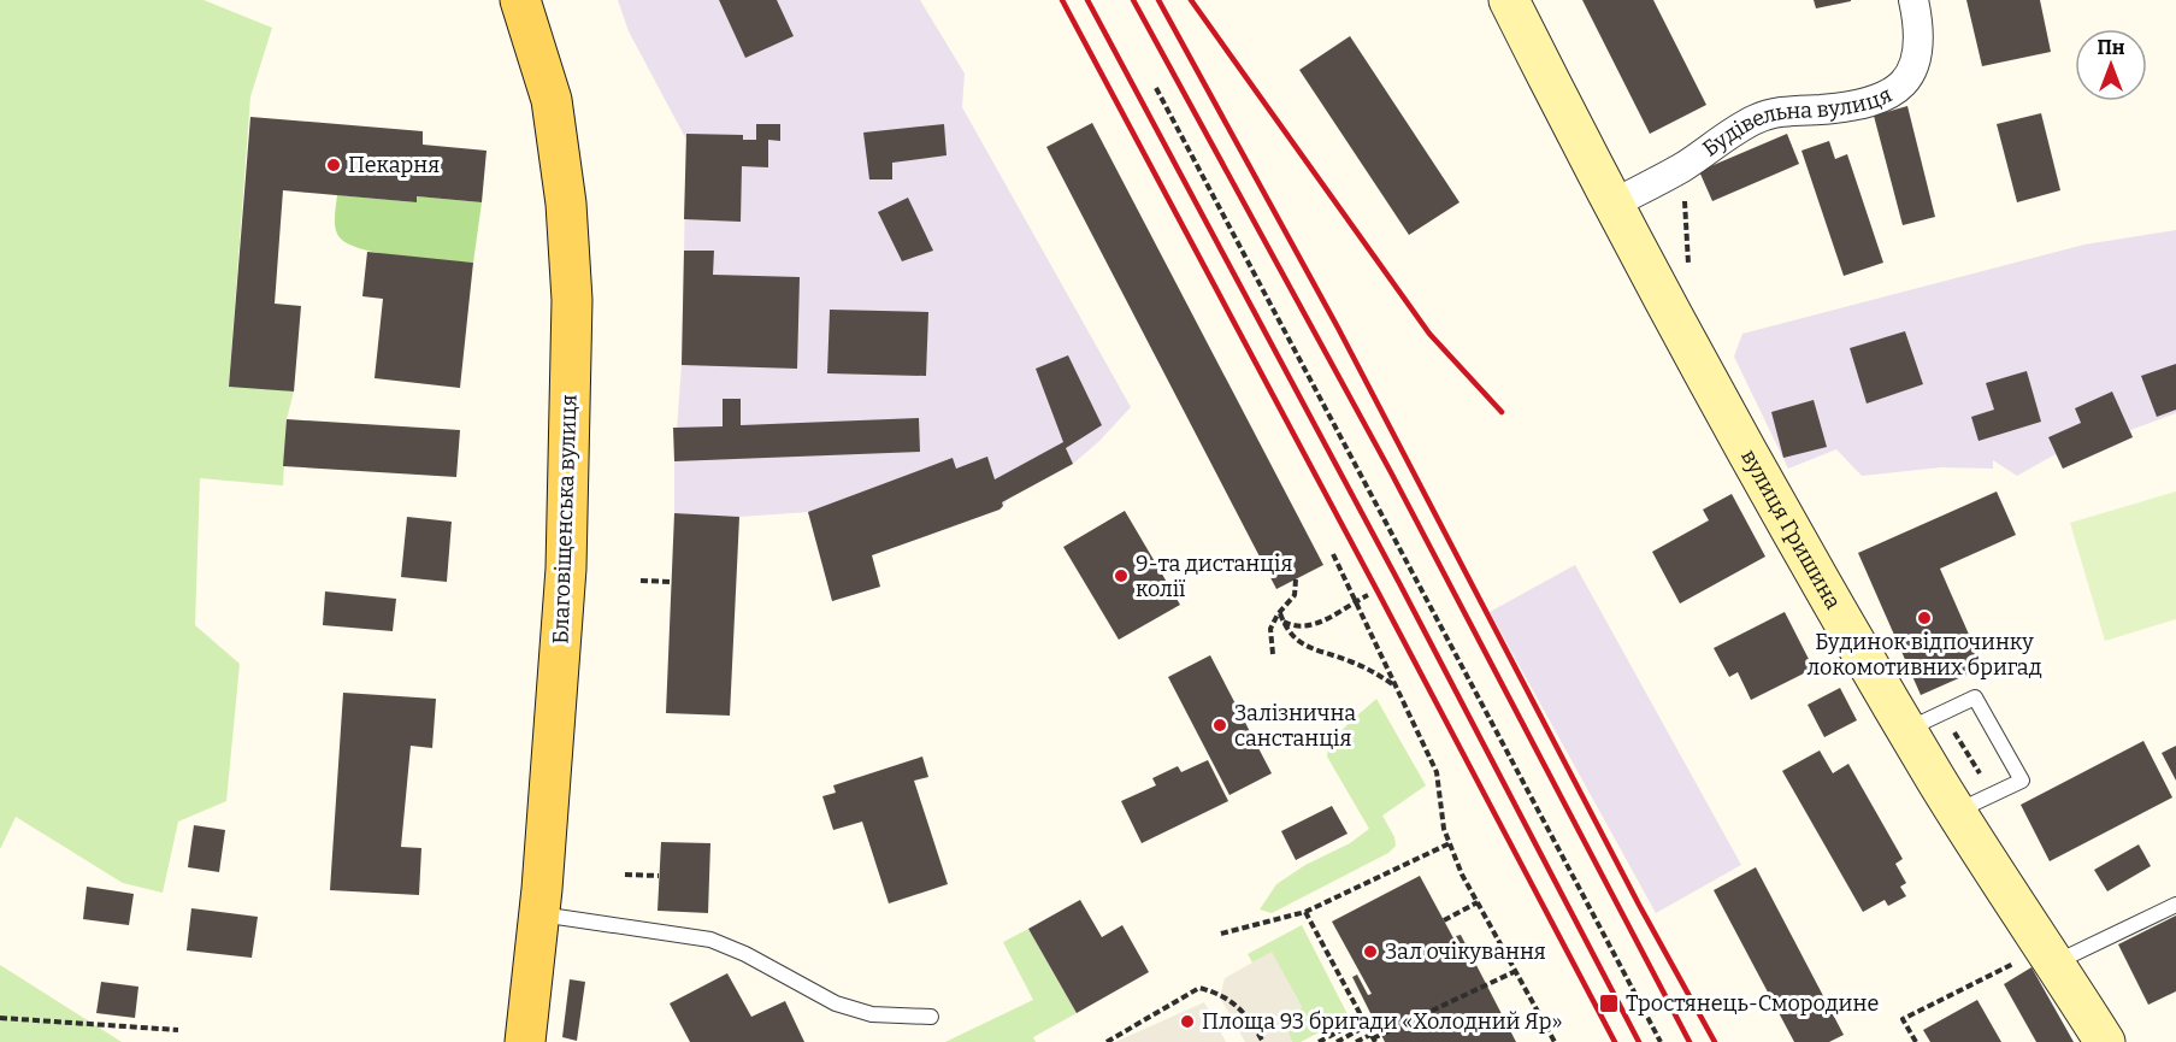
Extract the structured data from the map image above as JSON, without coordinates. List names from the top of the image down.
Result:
{
  "streets": {
    "main road": ["Благовіщенська вулиця", "вулиця Гришина"],
    "street": ["Будівельна вулиця"]
  },
  "crossings": [
    ["Будівельна вулиця", "вулиця Гришина"]
  ],
  "places": {
    "other": [
      "Пекарня",
      "9-та дистанція колії",
      "Будинок відпочинку локомотивних бригад",
      "Залізнична санстанція",
      "Зал очікування",
      "Площа 93 бригади «Холодний Яр»"
    ],
    "transit": ["Тростянець-Смородине"]
  },
  "north": "top"
}
